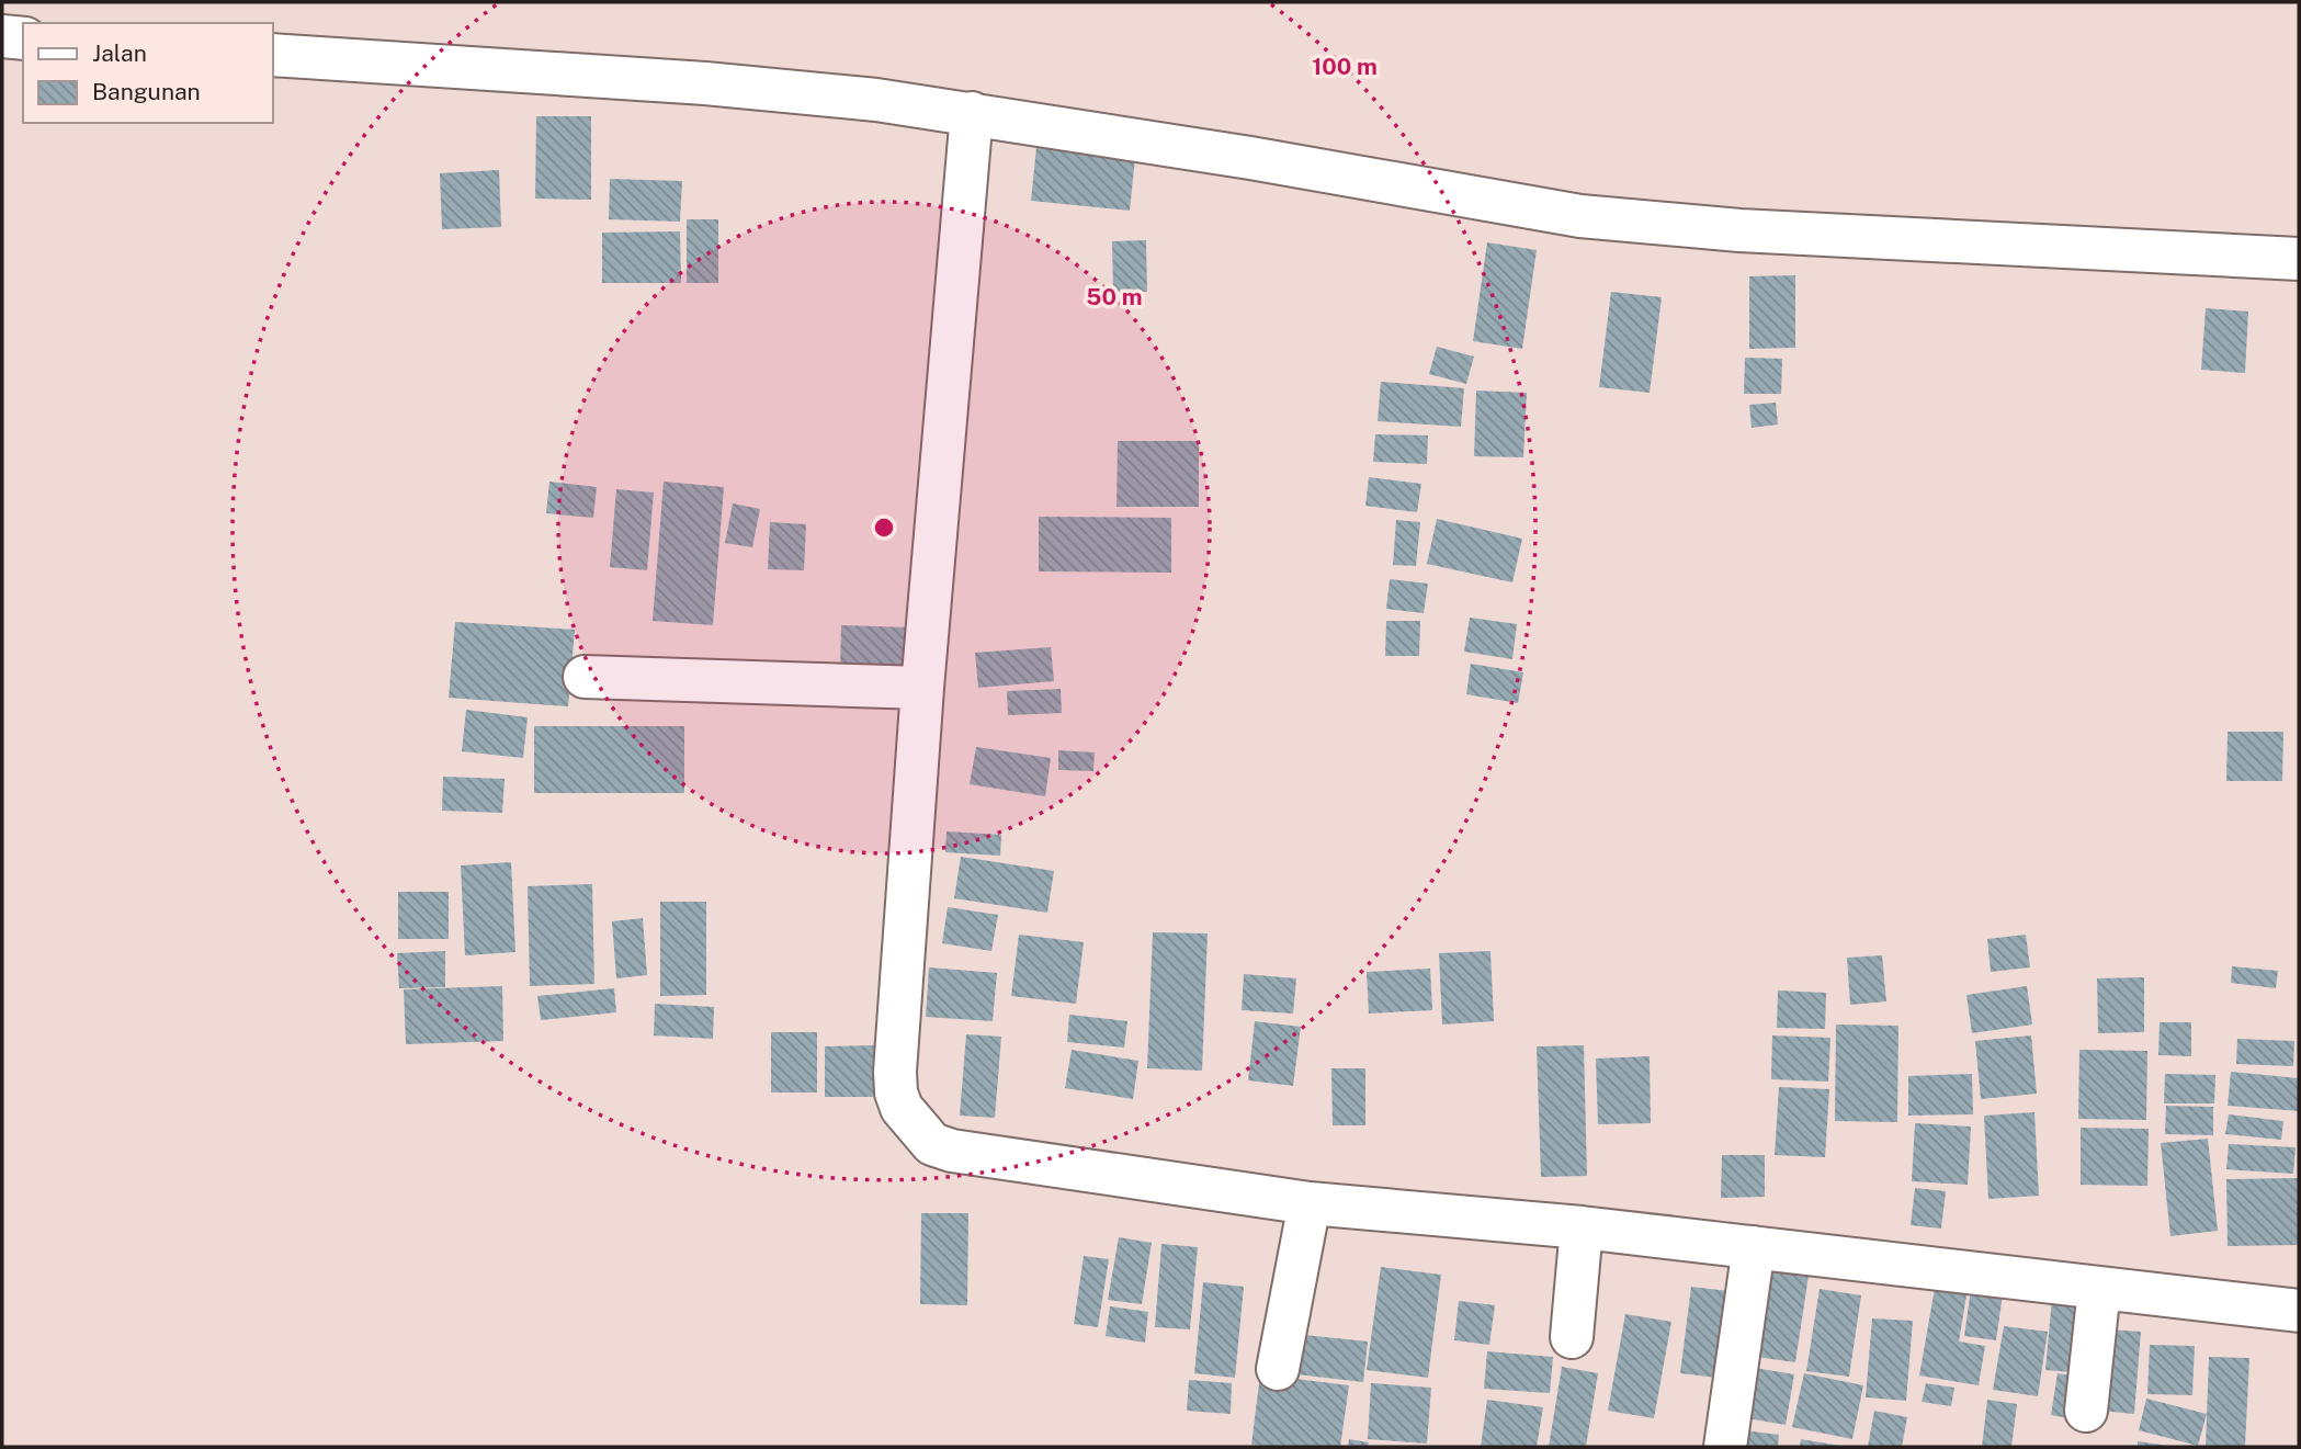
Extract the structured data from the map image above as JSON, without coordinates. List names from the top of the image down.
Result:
{
  "legend": ["Jalan", "Bangunan"],
  "rings": ["100 m", "50 m"]
}
